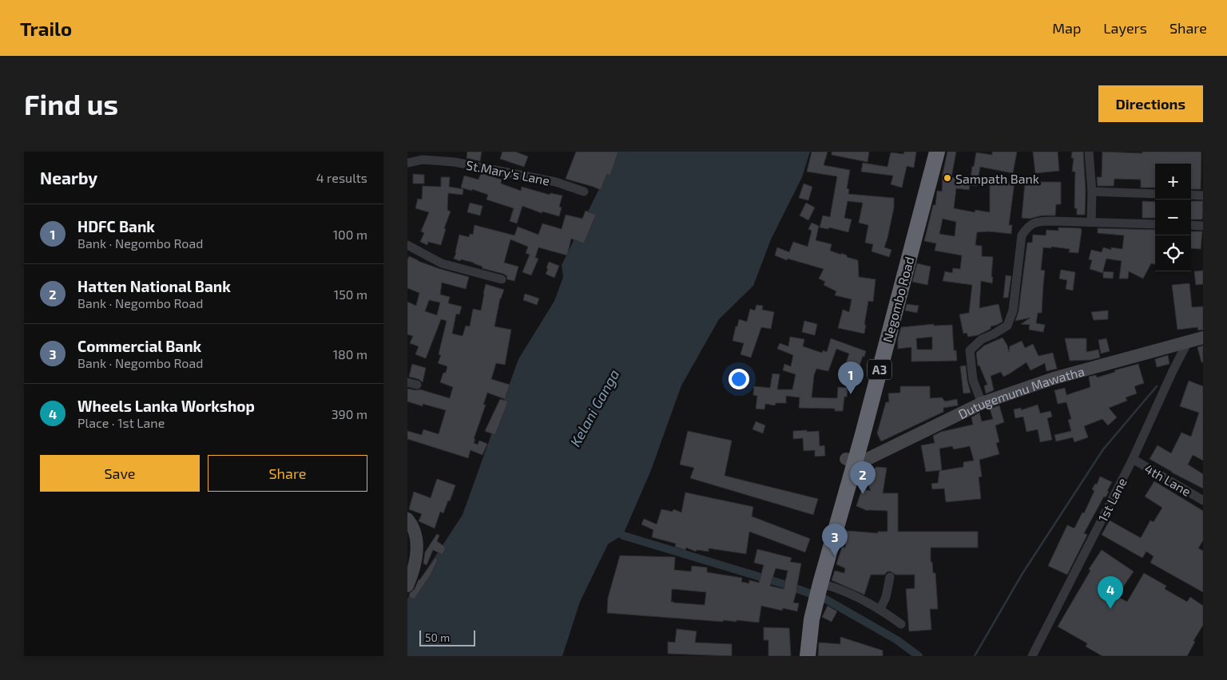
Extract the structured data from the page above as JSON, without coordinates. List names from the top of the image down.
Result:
{
  "streets": {
    "highway": ["Negombo Road", "A3"],
    "street": [
      "St.Mary's Lane",
      "Dutugemunu Mawatha",
      "4th Lane",
      "1st Lane"
    ]
  },
  "crossings": [
    ["Negombo Road", "Dutugemunu Mawatha"],
    ["Dutugemunu Mawatha", "1st Lane"],
    ["4th Lane", "1st Lane"]
  ],
  "water": ["Kelani Ganga"],
  "places": ["Sampath Bank"],
  "scale_bar": "50 m",
  "page": {
    "header": "Trailo",
    "nav": ["Map", "Layers", "Share"],
    "buttons": [
      "Directions",
      ["Save", "Share"]
    ],
    "title": "Find us",
    "heading": ["Nearby", "4 results"],
    "map_buttons": ["+", "−"],
    "list": [
      {
        "mark": "1",
        "name": "HDFC Bank",
        "note": "Bank · Negombo Road",
        "value": "100 m"
      },
      {
        "mark": "2",
        "name": "Hatten National Bank",
        "note": "Bank · Negombo Road",
        "value": "150 m"
      },
      {
        "mark": "3",
        "name": "Commercial Bank",
        "note": "Bank · Negombo Road",
        "value": "180 m"
      },
      {
        "mark": "4",
        "name": "Wheels Lanka Workshop",
        "note": "Place · 1st Lane",
        "value": "390 m"
      }
    ],
    "pins": [
      "1",
      "2",
      "3",
      "4"
    ],
    "scale": "50 m"
  }
}
